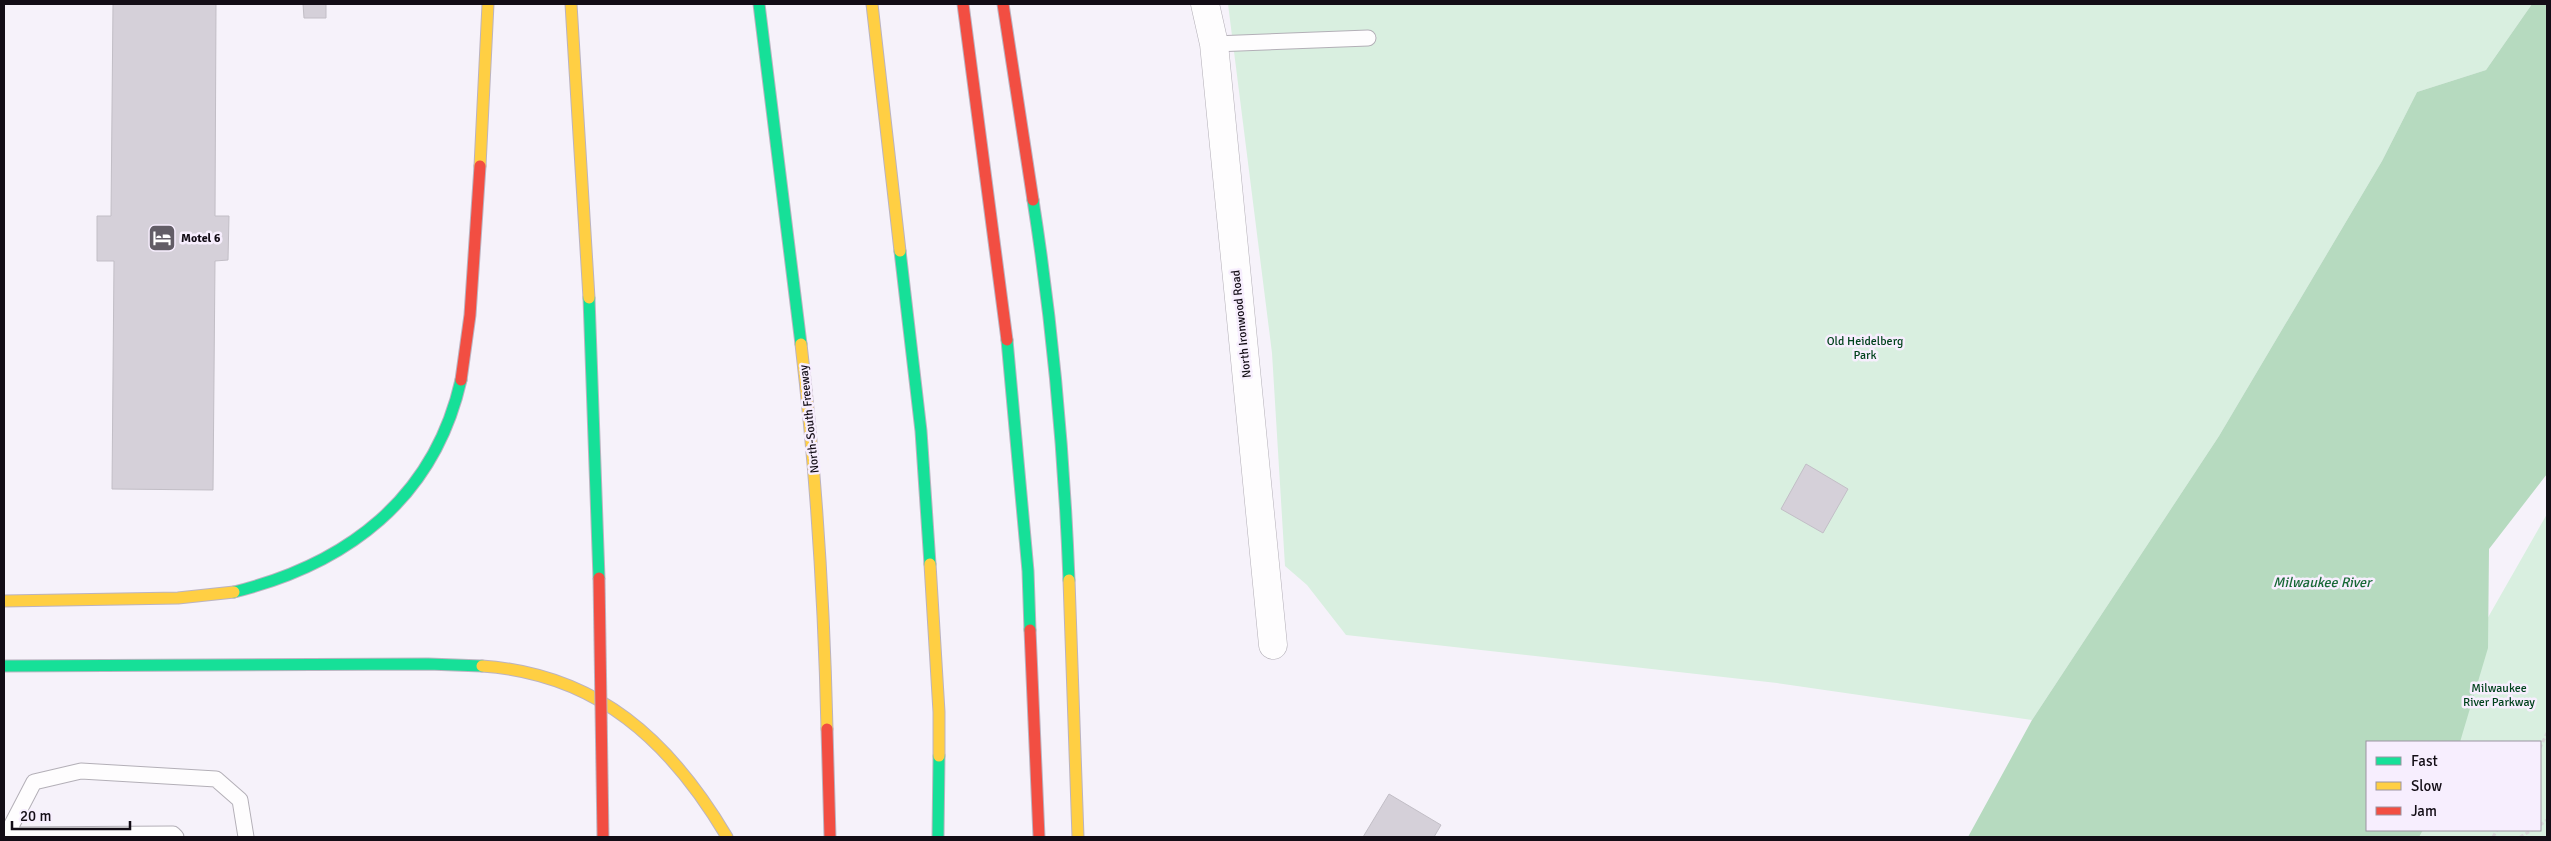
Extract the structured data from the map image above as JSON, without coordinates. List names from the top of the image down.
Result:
{
  "streets": {
    "highway": ["North-South Freeway"],
    "street": ["North Ironwood Road"]
  },
  "water": ["Milwaukee River"],
  "parks": ["Old Heidelberg Park", "Milwaukee River Parkway"],
  "places": {
    "hotel": ["Motel 6"]
  },
  "legend": ["Fast", "Slow", "Jam"],
  "scale_bar": "20 m"
}
